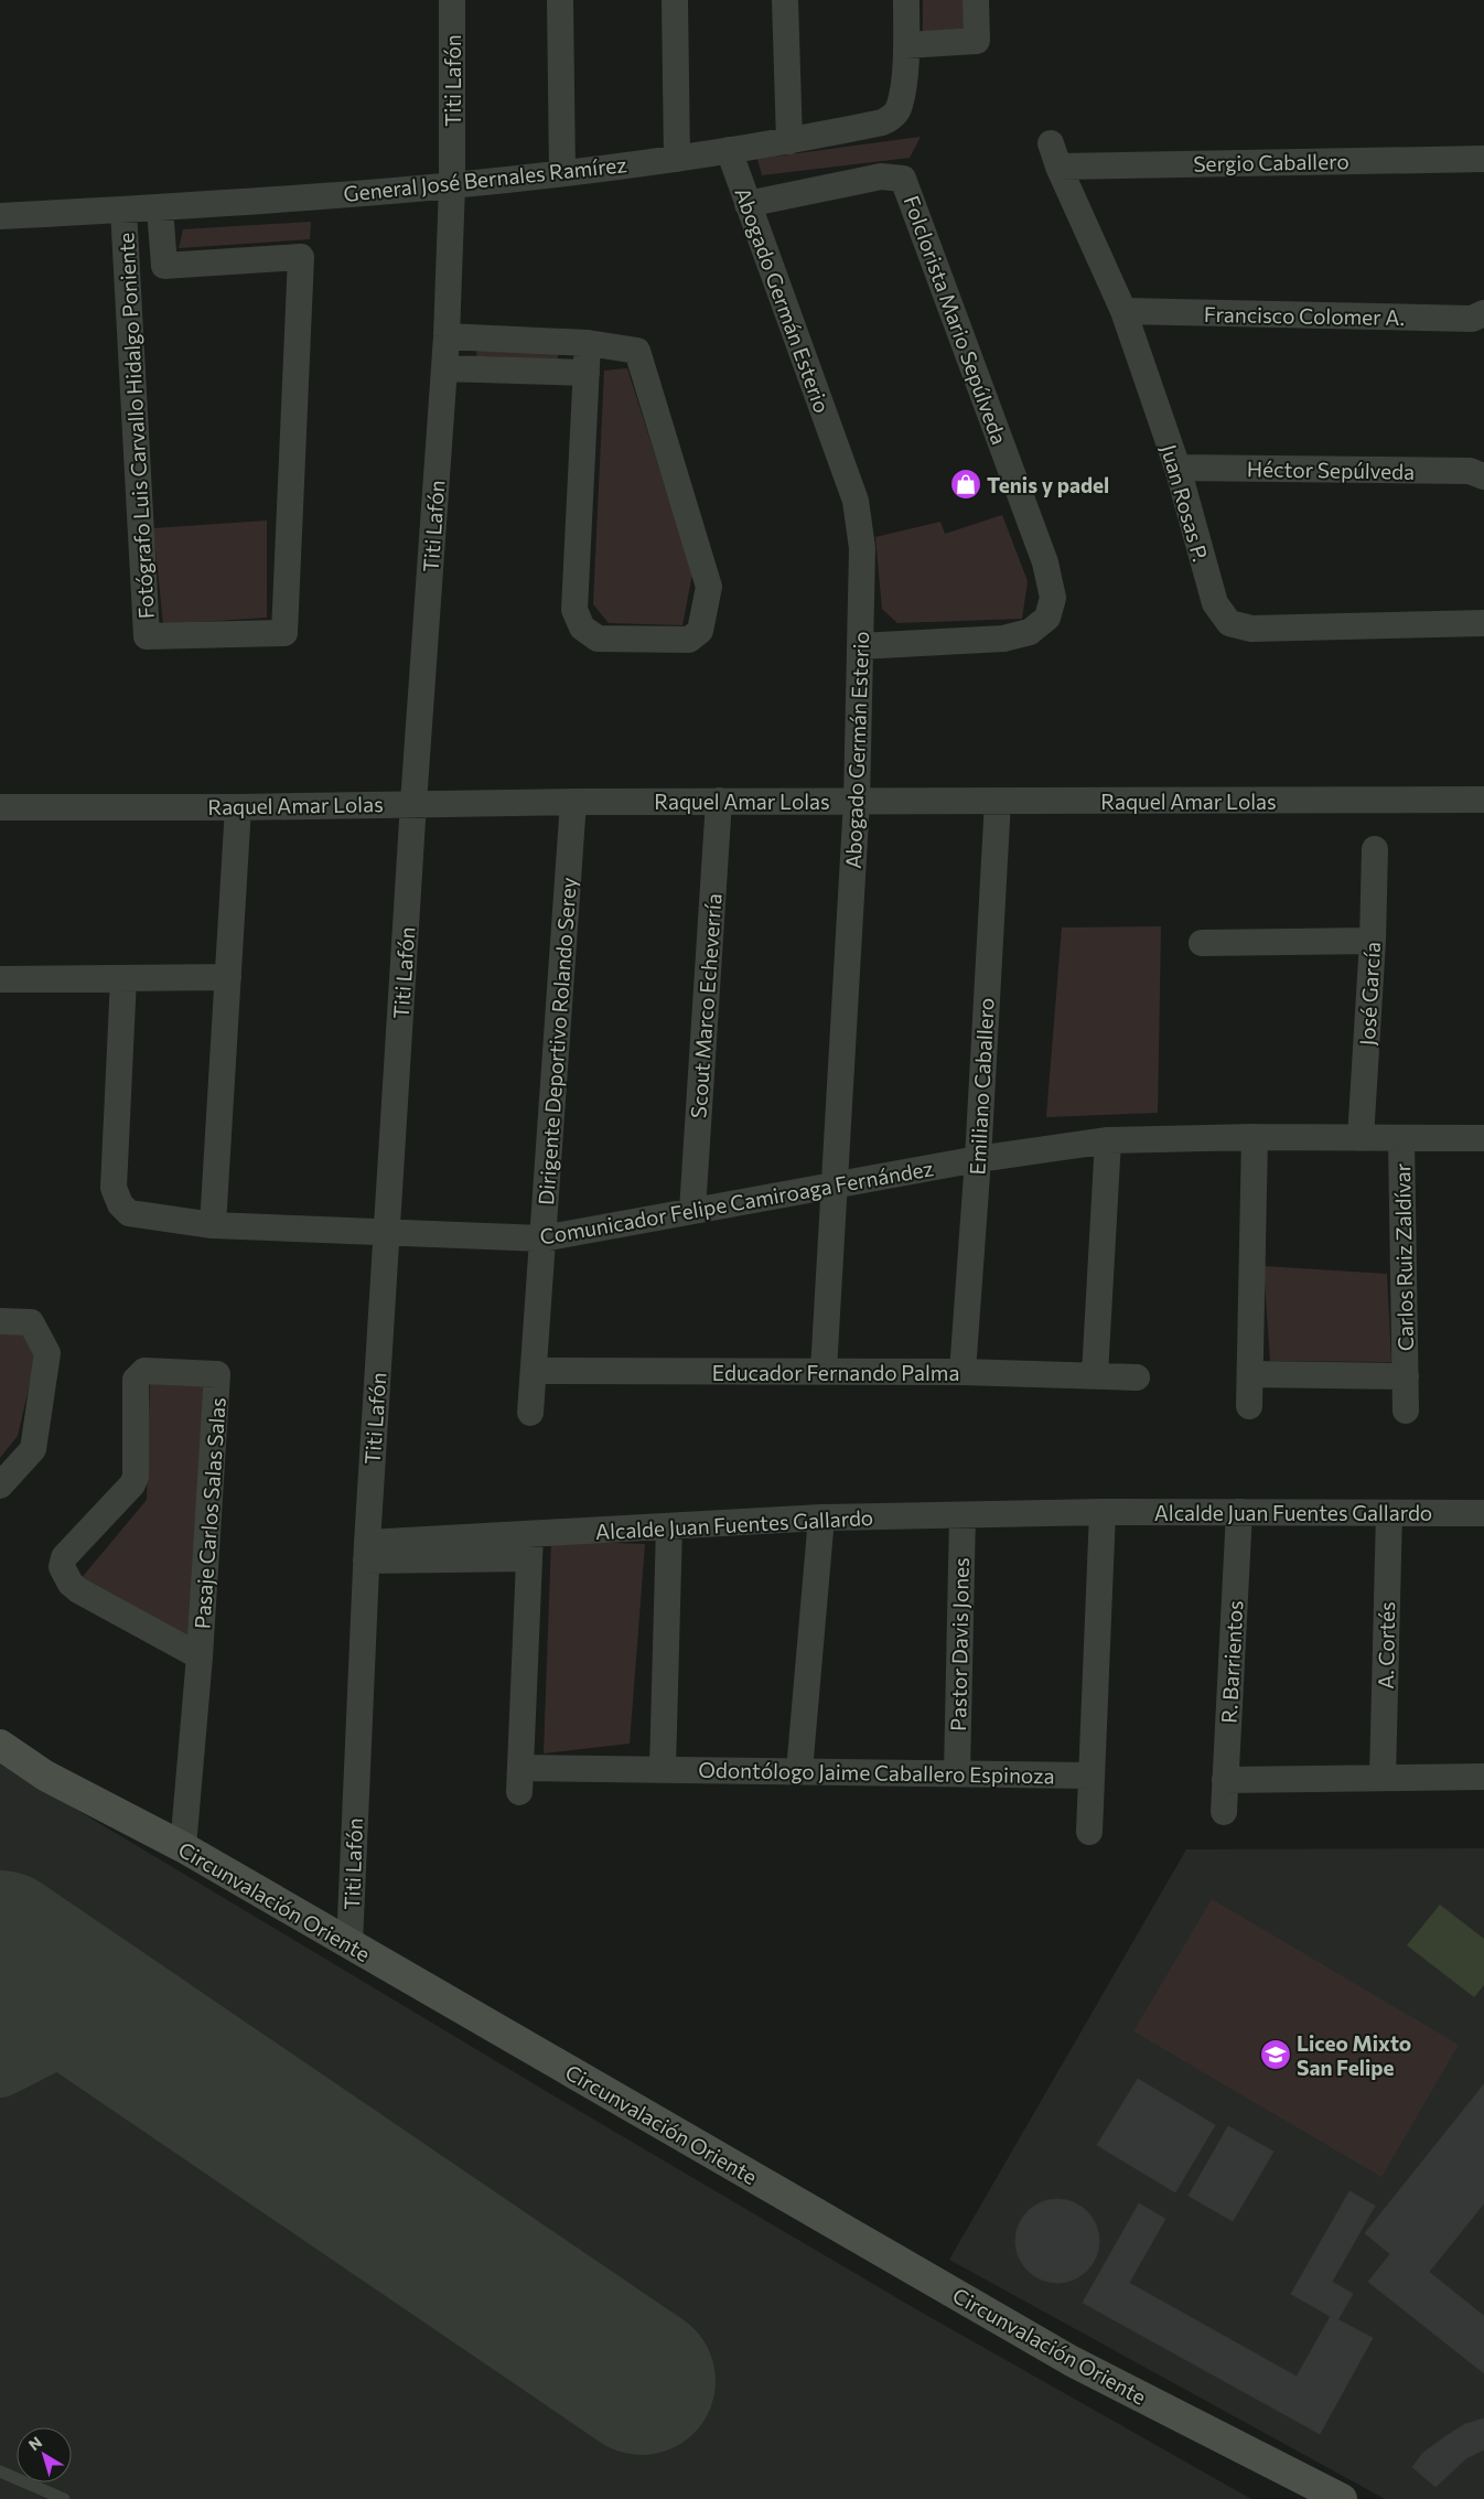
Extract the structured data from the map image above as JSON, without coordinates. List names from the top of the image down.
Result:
{
  "streets": {
    "street": [
      "Titi Lafón",
      "Sergio Caballero",
      "General José Bernales Ramírez",
      "Abogado Germán Esterio",
      "Francisco Colomer A.",
      "Folclorista Mario Sepúlveda",
      "Fotógrafo Luis Carvallo Hidalgo Poniente",
      "Héctor Sepúlveda",
      "Juan Rosas P.",
      "Raquel Amar Lolas",
      "José García",
      "Scout Marco Echeverría",
      "Dirigente Deportivo Rolando Serey",
      "Emiliano Caballero",
      "Comunicador Felipe Camiroaga Fernández",
      "Carlos Ruiz Zaldívar",
      "Educador Fernando Palma",
      "Alcalde Juan Fuentes Gallardo",
      "Pasaje Carlos Salas Salas",
      "Pastor Davis Jones",
      "A. Cortés",
      "R. Barrientos",
      "Odontólogo Jaime Caballero Espinoza",
      "Circunvalación Oriente"
    ]
  },
  "crossings": [
    ["Titi Lafón", "General José Bernales Ramírez"],
    ["Titi Lafón", "Raquel Amar Lolas"],
    ["Titi Lafón", "Comunicador Felipe Camiroaga Fernández"],
    ["Titi Lafón", "Alcalde Juan Fuentes Gallardo"],
    ["Titi Lafón", "Circunvalación Oriente"],
    ["Sergio Caballero", "Juan Rosas P."],
    ["General José Bernales Ramírez", "Abogado Germán Esterio"],
    ["General José Bernales Ramírez", "Fotógrafo Luis Carvallo Hidalgo Poniente"],
    ["Abogado Germán Esterio", "Folclorista Mario Sepúlveda"],
    ["Abogado Germán Esterio", "Raquel Amar Lolas"],
    ["Abogado Germán Esterio", "Comunicador Felipe Camiroaga Fernández"],
    ["Abogado Germán Esterio", "Educador Fernando Palma"],
    ["Francisco Colomer A.", "Juan Rosas P."],
    ["Héctor Sepúlveda", "Juan Rosas P."],
    ["Raquel Amar Lolas", "Scout Marco Echeverría"],
    ["Raquel Amar Lolas", "Dirigente Deportivo Rolando Serey"],
    ["Raquel Amar Lolas", "Emiliano Caballero"],
    ["José García", "Comunicador Felipe Camiroaga Fernández"],
    ["Scout Marco Echeverría", "Comunicador Felipe Camiroaga Fernández"],
    ["Dirigente Deportivo Rolando Serey", "Comunicador Felipe Camiroaga Fernández"],
    ["Dirigente Deportivo Rolando Serey", "Educador Fernando Palma"],
    ["Emiliano Caballero", "Comunicador Felipe Camiroaga Fernández"],
    ["Emiliano Caballero", "Educador Fernando Palma"],
    ["Comunicador Felipe Camiroaga Fernández", "Carlos Ruiz Zaldívar"],
    ["Alcalde Juan Fuentes Gallardo", "Pastor Davis Jones"],
    ["Alcalde Juan Fuentes Gallardo", "A. Cortés"],
    ["Alcalde Juan Fuentes Gallardo", "R. Barrientos"],
    ["Alcalde Juan Fuentes Gallardo", "Odontólogo Jaime Caballero Espinoza"],
    ["Pasaje Carlos Salas Salas", "Circunvalación Oriente"],
    ["Pastor Davis Jones", "Odontólogo Jaime Caballero Espinoza"]
  ],
  "places": {
    "shop": ["Tenis y padel"],
    "school or university": ["Liceo Mixto San Felipe"]
  },
  "north": "top left"
}
